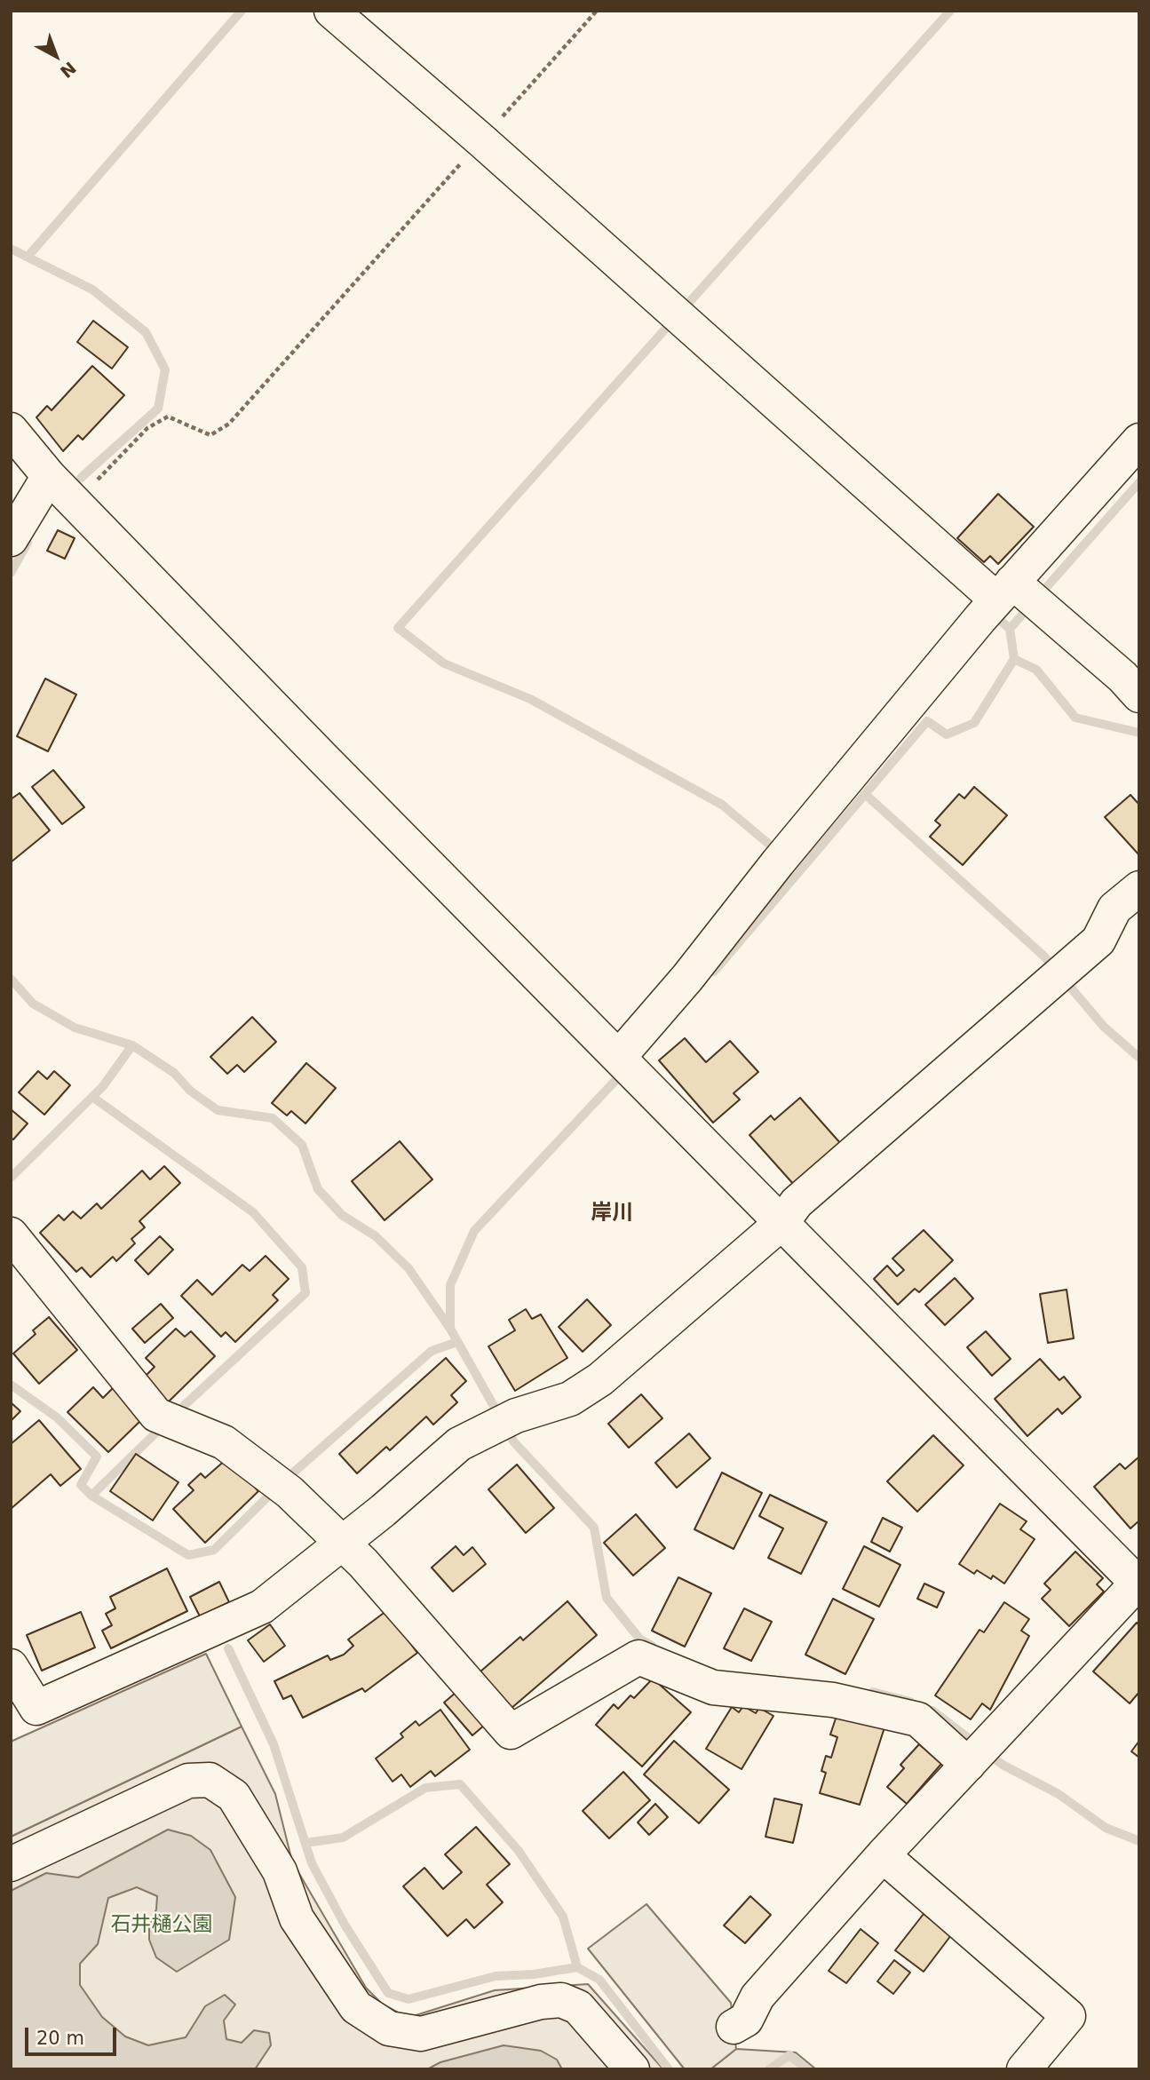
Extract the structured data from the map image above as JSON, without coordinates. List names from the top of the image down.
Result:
{
  "districts": ["岸川"],
  "parks": ["石井樋公園"],
  "scale_bar": "20 m",
  "north": "bottom right"
}
